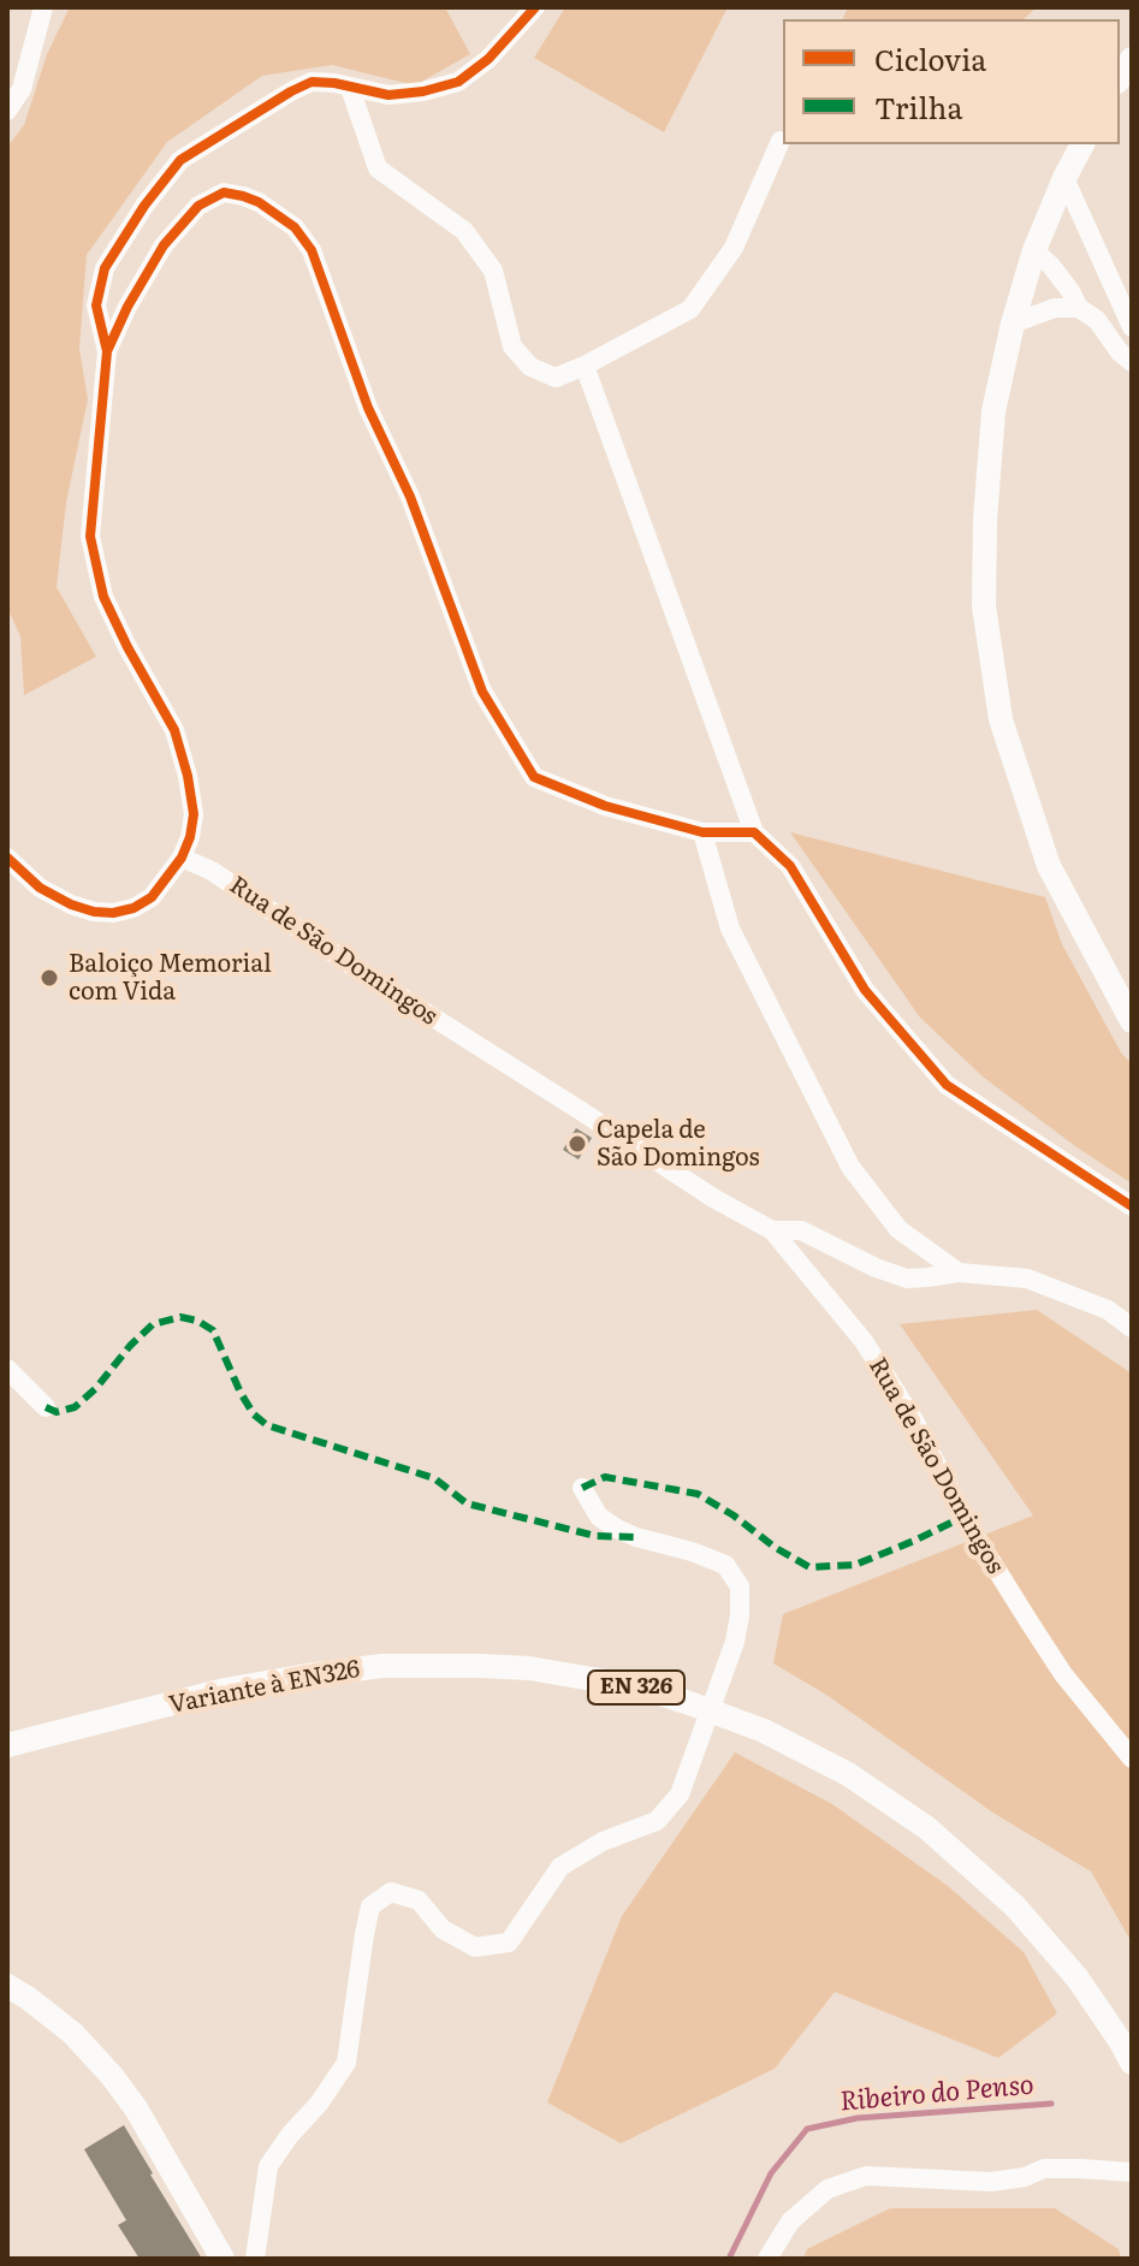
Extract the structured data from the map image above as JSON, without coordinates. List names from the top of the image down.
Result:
{
  "streets": {
    "main road": ["Variante à EN326", "EN 326"],
    "street": ["Rua de São Domingos"]
  },
  "water": ["Ribeiro do Penso"],
  "places": ["Baloiço Memorial com Vida", "Capela de São Domingos"],
  "legend": ["Ciclovia", "Trilha"]
}
